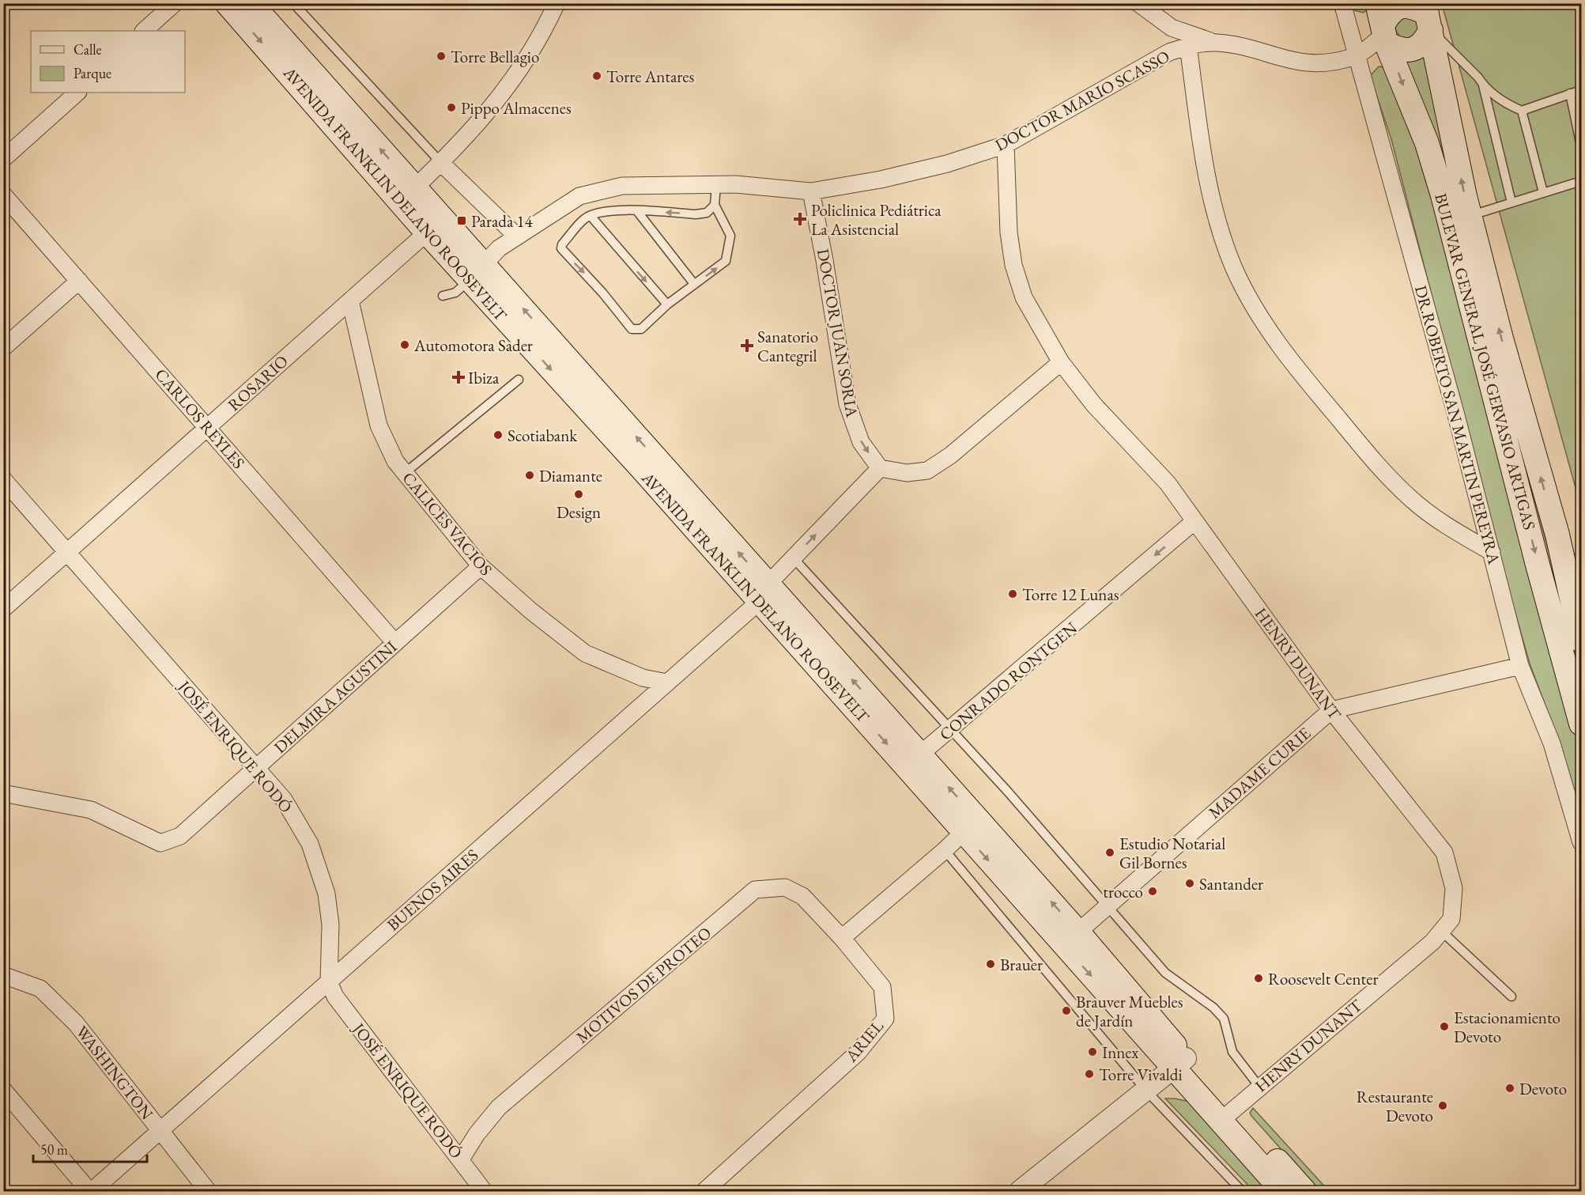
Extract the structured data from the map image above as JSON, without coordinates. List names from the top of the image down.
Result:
{
  "streets": {
    "main road": ["AVENIDA FRANKLIN DELANO ROOSEVELT", "BULEVAR GENERAL JOSÉ GERVASIO ARTIGAS"],
    "street": [
      "DOCTOR MARIO SCASSO",
      "DOCTOR JUAN SORIA",
      "ROSARIO",
      "CARLOS REYLES",
      "DR.ROBERTO SAN MARTIN PEREYRA",
      "CALICES VACIOS",
      "HENRY DUNANT",
      "CONRADO RONTGEN",
      "DELMIRA AGUSTINI",
      "JOSÉ ENRIQUE RODÓ",
      "MADAME CURIE",
      "BUENOS AIRES",
      "MOTIVOS DE PROTEO",
      "ARIEL",
      "WASHINGTON"
    ]
  },
  "crossings": [
    ["DOCTOR MARIO SCASSO", "AVENIDA FRANKLIN DELANO ROOSEVELT"],
    ["DOCTOR MARIO SCASSO", "DOCTOR JUAN SORIA"],
    ["DOCTOR MARIO SCASSO", "BULEVAR GENERAL JOSÉ GERVASIO ARTIGAS"],
    ["DOCTOR MARIO SCASSO", "DR.ROBERTO SAN MARTIN PEREYRA"],
    ["DOCTOR MARIO SCASSO", "HENRY DUNANT"],
    ["AVENIDA FRANKLIN DELANO ROOSEVELT", "ROSARIO"],
    ["AVENIDA FRANKLIN DELANO ROOSEVELT", "HENRY DUNANT"],
    ["AVENIDA FRANKLIN DELANO ROOSEVELT", "CONRADO RONTGEN"],
    ["AVENIDA FRANKLIN DELANO ROOSEVELT", "MADAME CURIE"],
    ["AVENIDA FRANKLIN DELANO ROOSEVELT", "BUENOS AIRES"],
    ["DOCTOR JUAN SORIA", "BUENOS AIRES"],
    ["ROSARIO", "CARLOS REYLES"],
    ["ROSARIO", "CALICES VACIOS"],
    ["ROSARIO", "JOSÉ ENRIQUE RODÓ"],
    ["CARLOS REYLES", "DELMIRA AGUSTINI"],
    ["DR.ROBERTO SAN MARTIN PEREYRA", "MADAME CURIE"],
    ["CALICES VACIOS", "DELMIRA AGUSTINI"],
    ["CALICES VACIOS", "BUENOS AIRES"],
    ["HENRY DUNANT", "CONRADO RONTGEN"],
    ["HENRY DUNANT", "MADAME CURIE"],
    ["DELMIRA AGUSTINI", "JOSÉ ENRIQUE RODÓ"],
    ["JOSÉ ENRIQUE RODÓ", "BUENOS AIRES"],
    ["JOSÉ ENRIQUE RODÓ", "MOTIVOS DE PROTEO"],
    ["BUENOS AIRES", "WASHINGTON"],
    ["MOTIVOS DE PROTEO", "ARIEL"]
  ],
  "one_way": ["DOCTOR JUAN SORIA", "CONRADO RONTGEN"],
  "places": {
    "other": [
      "Torre Bellagio",
      "Torre Antares",
      "Pippo Almacenes",
      "Automotora Sader",
      "Scotiabank",
      "Diamante",
      "Design",
      "Torre 12 Lunas",
      "Estudio Notarial Gil Bornes",
      "Santander",
      "trocco",
      "Brauer",
      "Roosevelt Center",
      "Brauver Muebles de Jardín",
      "Estacionamiento Devoto",
      "Innex",
      "Torre Vivaldi",
      "Devoto",
      "Restaurante Devoto"
    ],
    "health": ["Policlinica Pediátrica La Asistencial", "Sanatorio Cantegril", "Ibiza"],
    "transit": ["Parada 14"]
  },
  "legend": ["Calle", "Parque"],
  "scale_bar": "50 m"
}
